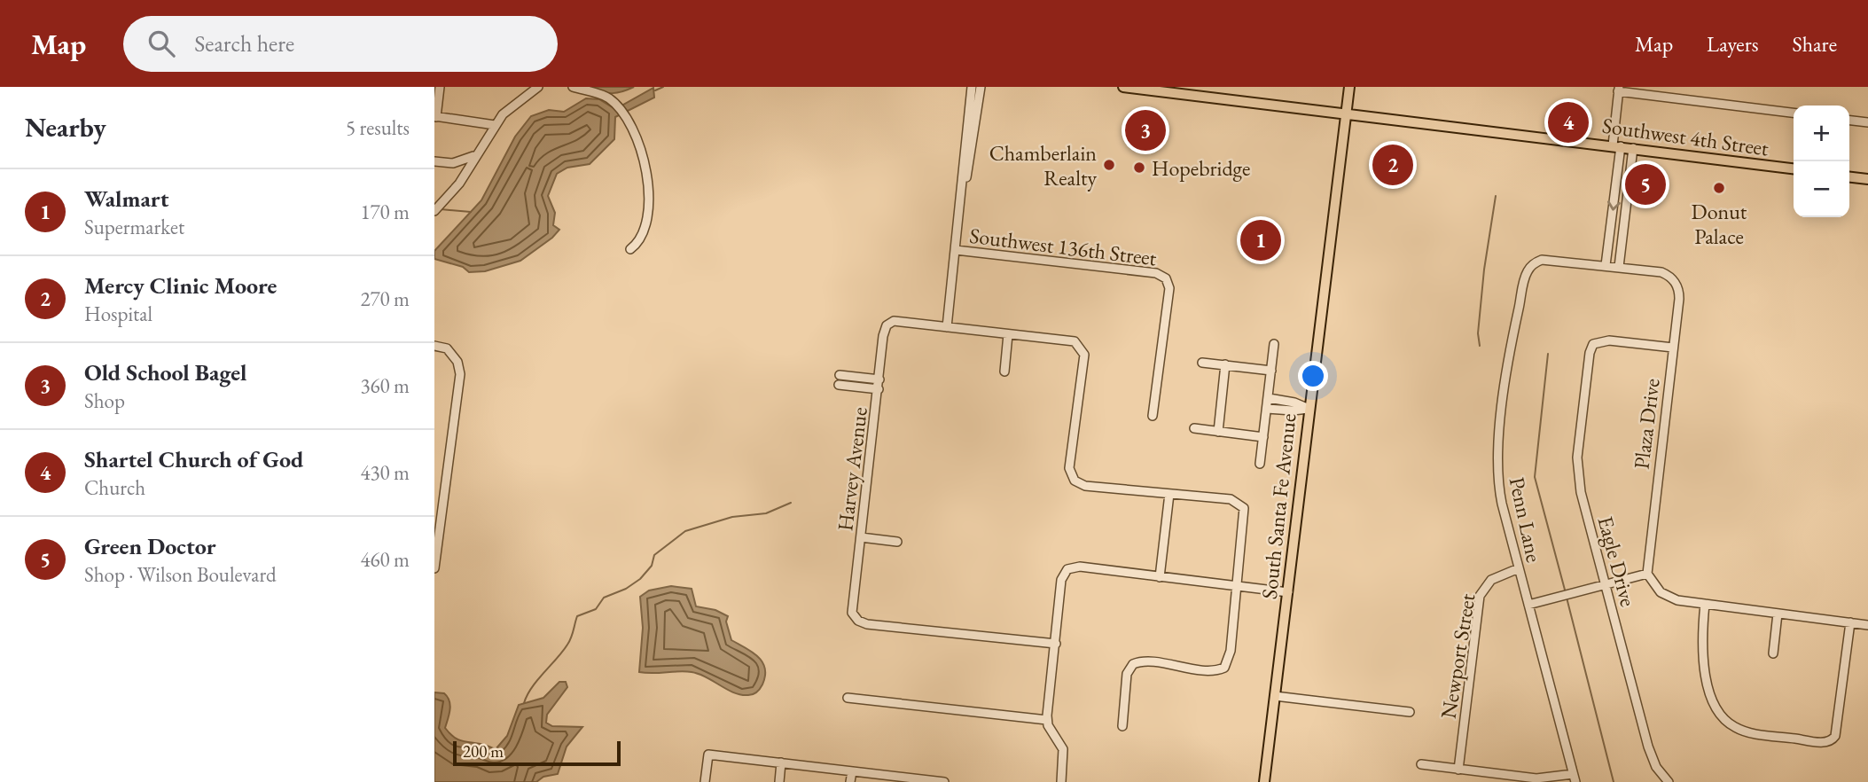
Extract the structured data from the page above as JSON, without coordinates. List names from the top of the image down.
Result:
{
  "streets": {
    "main road": ["Southwest 4th Street", "South Santa Fe Avenue"],
    "street": [
      "Southwest 136th Street",
      "Plaza Drive",
      "Harvey Avenue",
      "Penn Lane",
      "Eagle Drive",
      "Newport Street"
    ]
  },
  "crossings": [
    ["Southwest 4th Street", "South Santa Fe Avenue"],
    ["Plaza Drive", "Eagle Drive"],
    ["Penn Lane", "Newport Street"]
  ],
  "places": ["Chamberlain Realty", "Hopebridge", "Donut Palace"],
  "scale_bar": "200 m",
  "page": {
    "header": "Map",
    "search": "Search here",
    "nav": ["Map", "Layers", "Share"],
    "heading": ["Nearby", "5 results"],
    "pins": [
      "4",
      "3",
      "2",
      "5",
      "1"
    ],
    "map_buttons": ["+", "−"],
    "list": [
      {
        "mark": "1",
        "name": "Walmart",
        "note": "Supermarket",
        "value": "170 m"
      },
      {
        "mark": "2",
        "name": "Mercy Clinic Moore",
        "note": "Hospital",
        "value": "270 m"
      },
      {
        "mark": "3",
        "name": "Old School Bagel",
        "note": "Shop",
        "value": "360 m"
      },
      {
        "mark": "4",
        "name": "Shartel Church of God",
        "note": "Church",
        "value": "430 m"
      },
      {
        "mark": "5",
        "name": "Green Doctor",
        "note": "Shop · Wilson Boulevard",
        "value": "460 m"
      }
    ],
    "scale": "200 m"
  }
}
